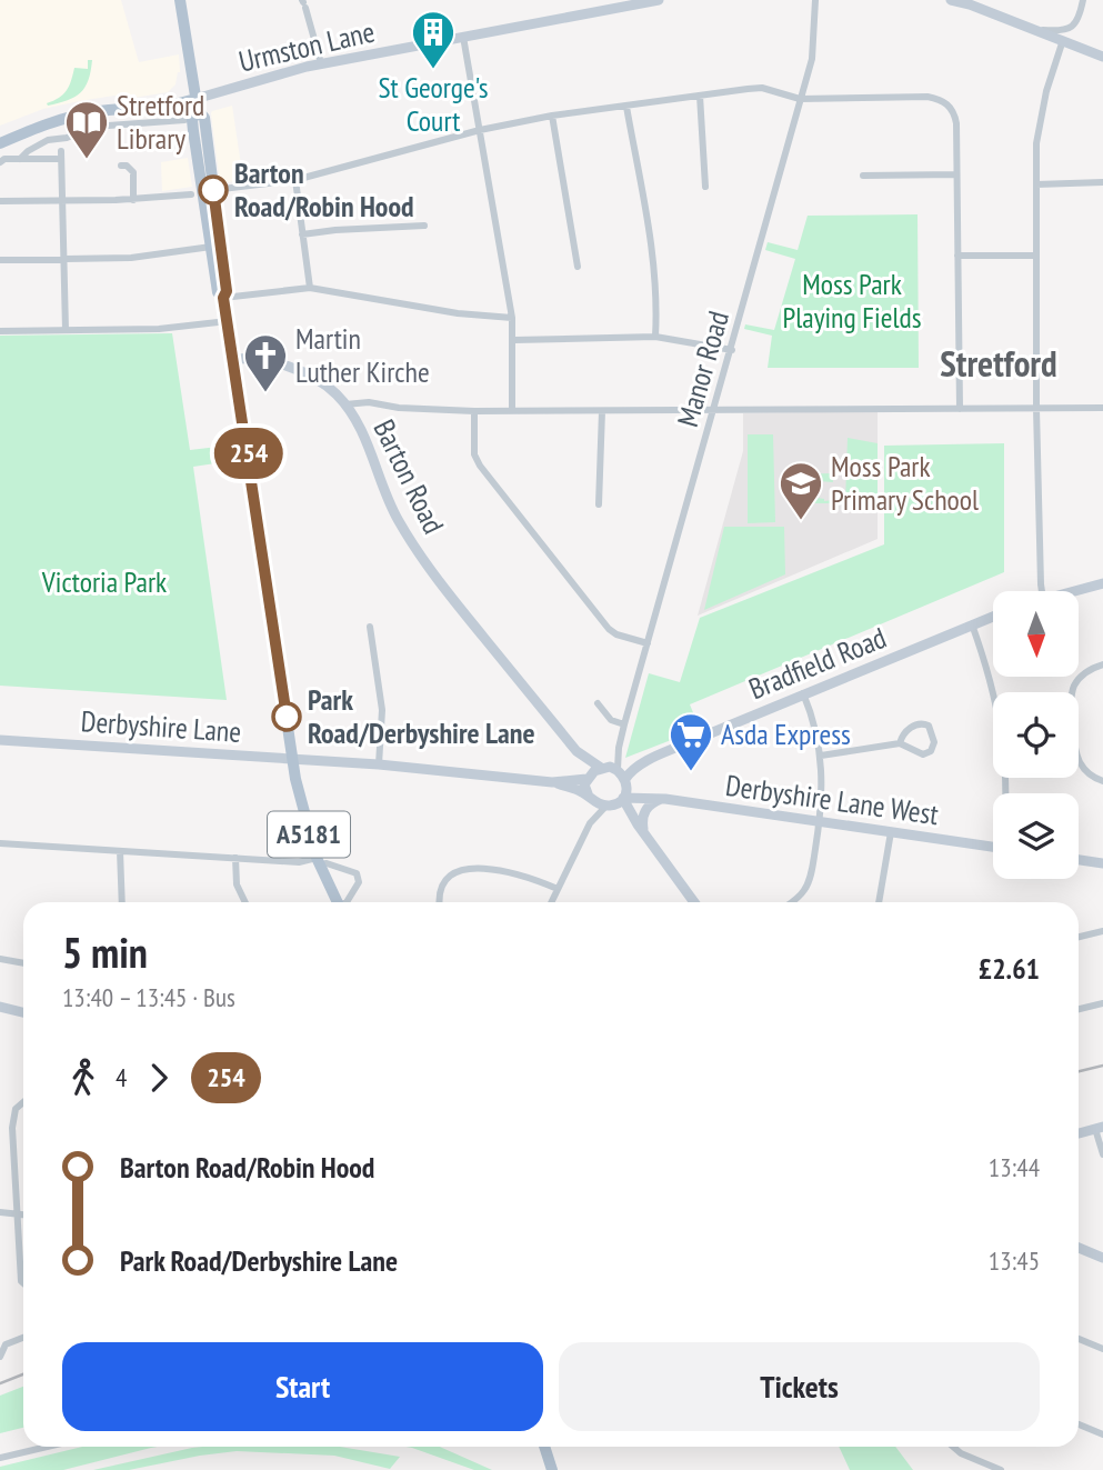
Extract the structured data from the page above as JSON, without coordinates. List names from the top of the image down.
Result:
{
  "streets": {
    "main road": ["A5181"],
    "street": [
      "Urmston Lane",
      "Manor Road",
      "Barton Road",
      "Bradfield Road",
      "Derbyshire Lane",
      "Derbyshire Lane West"
    ]
  },
  "crossings": [
    ["Urmston Lane", "A5181"],
    ["Manor Road", "Barton Road"],
    ["Manor Road", "Bradfield Road"],
    ["Manor Road", "Derbyshire Lane"],
    ["Manor Road", "Derbyshire Lane West"],
    ["Barton Road", "Bradfield Road"],
    ["Barton Road", "Derbyshire Lane"],
    ["Barton Road", "Derbyshire Lane West"],
    ["Barton Road", "A5181"],
    ["Bradfield Road", "Derbyshire Lane"],
    ["Bradfield Road", "Derbyshire Lane West"],
    ["Derbyshire Lane", "Derbyshire Lane West"],
    ["Derbyshire Lane", "A5181"]
  ],
  "districts": ["Stretford"],
  "parks": ["Moss Park Playing Fields", "Victoria Park"],
  "places": {
    "building": ["St George's Court"],
    "library": ["Stretford Library"],
    "other": ["Barton Road/Robin Hood", "Park Road/Derbyshire Lane"],
    "church": ["Martin Luther Kirche"],
    "school or university": ["Moss Park Primary School"],
    "supermarket": ["Asda Express"]
  },
  "lines": ["bus line 254"],
  "north": "bottom",
  "page": {
    "on_map": "254",
    "heading": ["5 min", "13:40 – 13:45 · Bus", "£2.61"],
    "legs": ["4", "254"],
    "list": [
      {
        "name": "Barton Road/Robin Hood",
        "value": "13:44"
      },
      {
        "name": "Park Road/Derbyshire Lane",
        "value": "13:45"
      }
    ],
    "buttons": ["Start", "Tickets"]
  }
}
